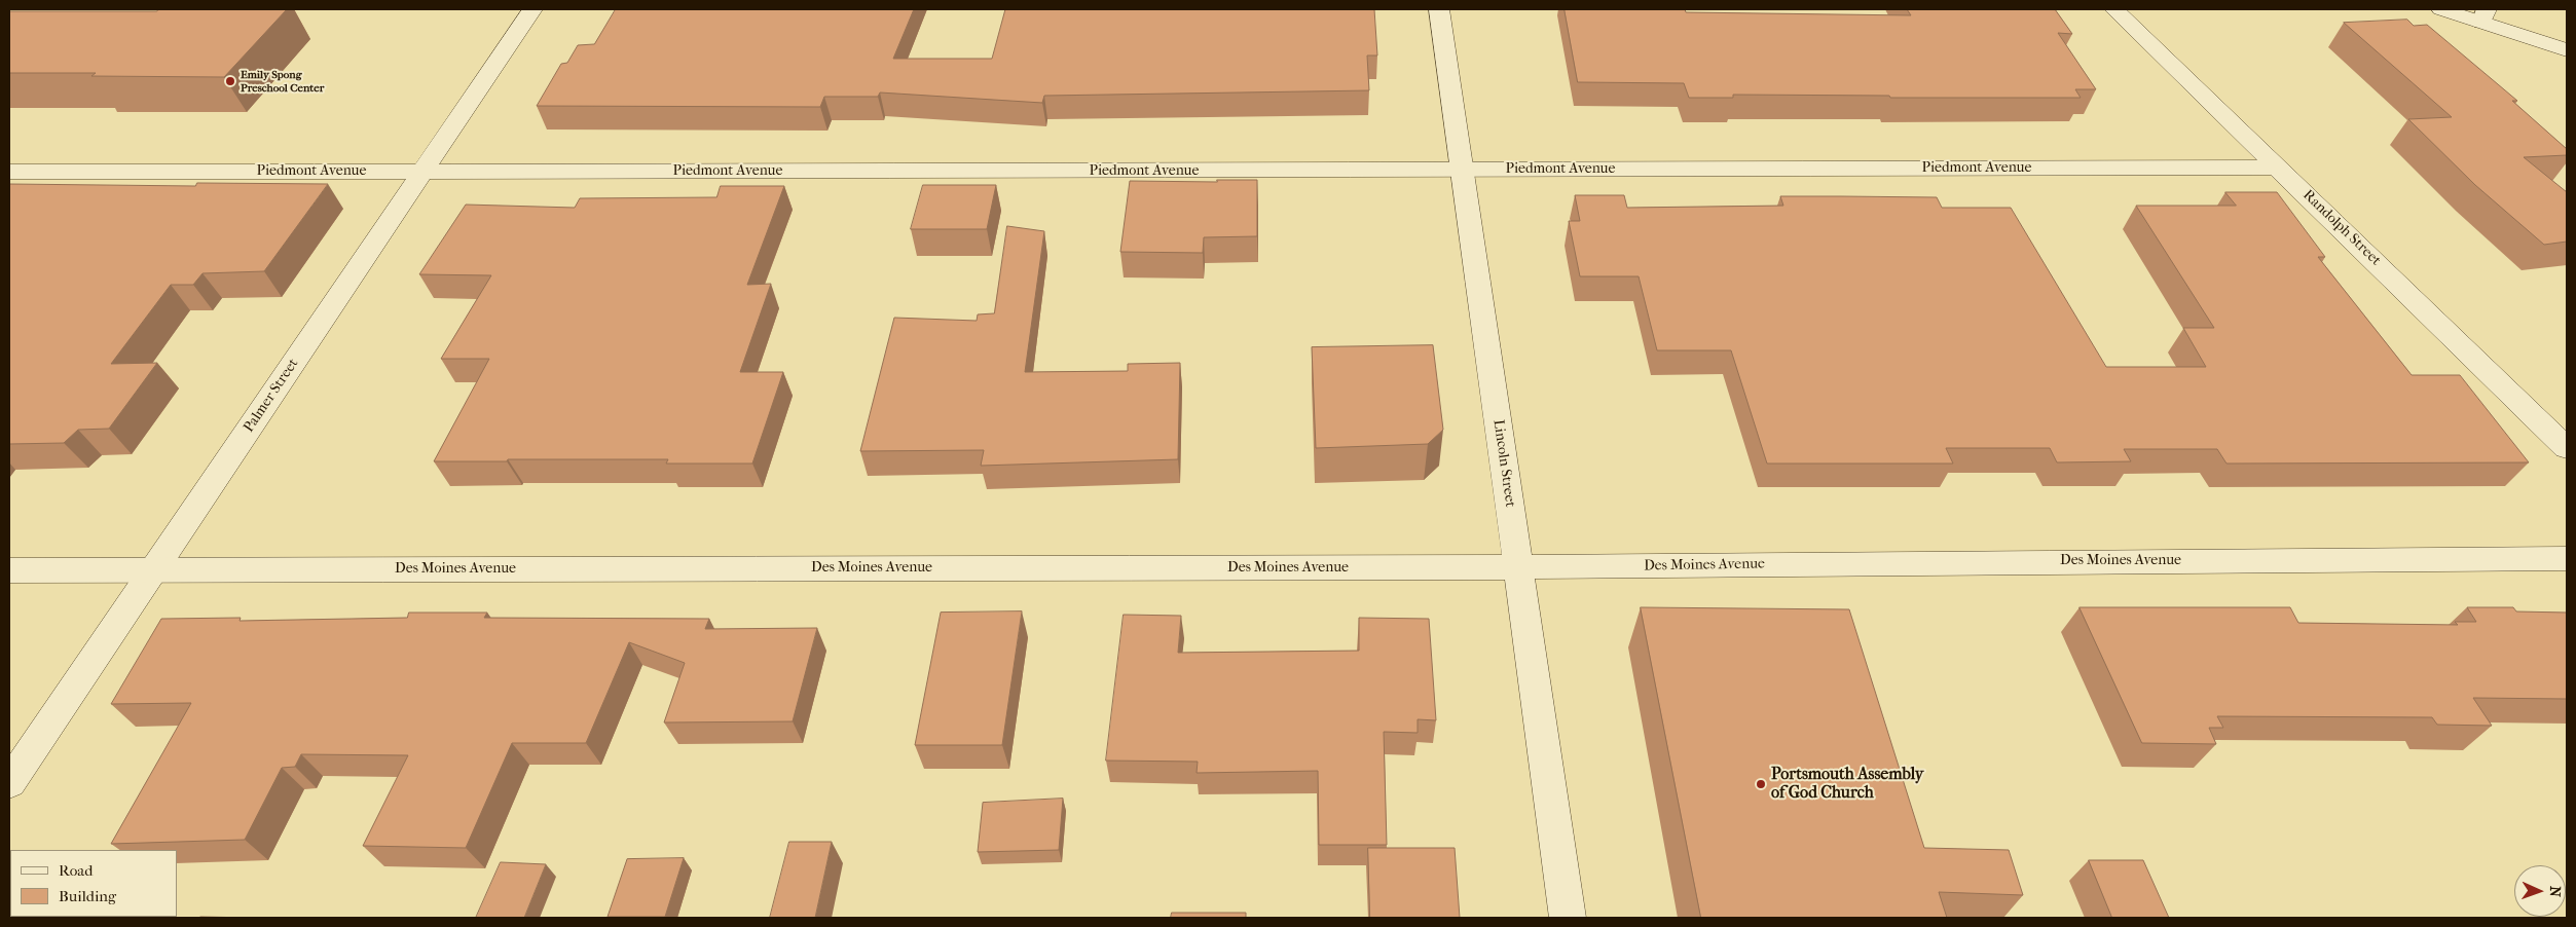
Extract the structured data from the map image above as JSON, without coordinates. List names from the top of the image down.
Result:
{
  "streets": {
    "street": [
      "Piedmont Avenue",
      "Randolph Street",
      "Palmer Street",
      "Lincoln Street",
      "Des Moines Avenue"
    ]
  },
  "crossings": [
    ["Piedmont Avenue", "Randolph Street"],
    ["Piedmont Avenue", "Palmer Street"],
    ["Piedmont Avenue", "Lincoln Street"],
    ["Palmer Street", "Des Moines Avenue"],
    ["Lincoln Street", "Des Moines Avenue"]
  ],
  "places": ["Emily Spong Preschool Center", "Portsmouth Assembly of God Church"],
  "legend": ["Road", "Building"],
  "north": "right"
}
